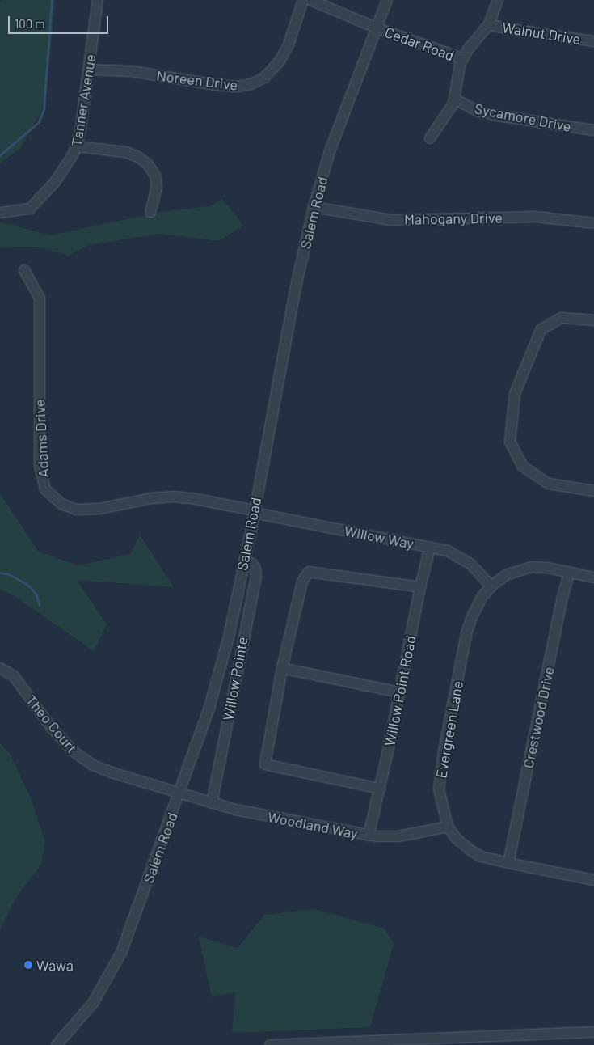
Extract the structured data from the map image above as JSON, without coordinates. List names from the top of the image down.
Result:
{
  "streets": {
    "street": [
      "Walnut Drive",
      "Cedar Road",
      "Noreen Drive",
      "Tanner Avenue",
      "Sycamore Drive",
      "Salem Road",
      "Mahogany Drive",
      "Adams Drive",
      "Willow Way",
      "Willow Pointe",
      "Willow Point Road",
      "Crestwood Drive",
      "Theo Court",
      "Evergreen Lane",
      "Woodland Way"
    ]
  },
  "crossings": [
    ["Cedar Road", "Salem Road"],
    ["Noreen Drive", "Tanner Avenue"],
    ["Salem Road", "Mahogany Drive"],
    ["Salem Road", "Adams Drive"],
    ["Salem Road", "Willow Way"],
    ["Salem Road", "Willow Pointe"],
    ["Salem Road", "Theo Court"],
    ["Salem Road", "Woodland Way"],
    ["Adams Drive", "Willow Way"],
    ["Willow Way", "Willow Point Road"],
    ["Willow Way", "Evergreen Lane"],
    ["Willow Pointe", "Woodland Way"],
    ["Willow Point Road", "Woodland Way"],
    ["Crestwood Drive", "Evergreen Lane"],
    ["Theo Court", "Woodland Way"],
    ["Evergreen Lane", "Woodland Way"]
  ],
  "places": ["Wawa"],
  "scale_bar": "100 m"
}
